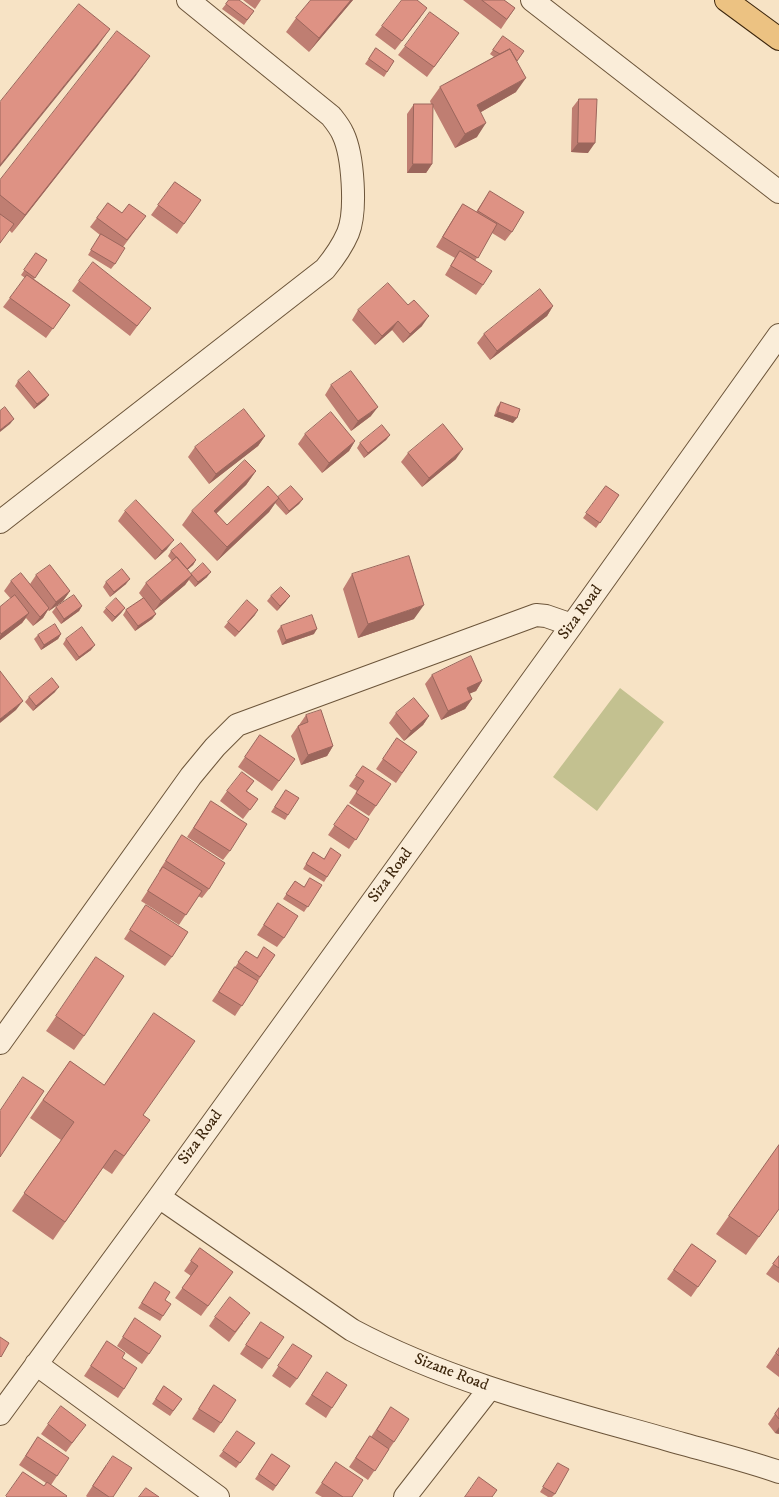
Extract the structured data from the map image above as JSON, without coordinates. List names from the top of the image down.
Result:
{
  "streets": {
    "street": ["Siza Road", "Sizane Road"]
  },
  "crossings": [
    ["Siza Road", "Sizane Road"]
  ]
}
